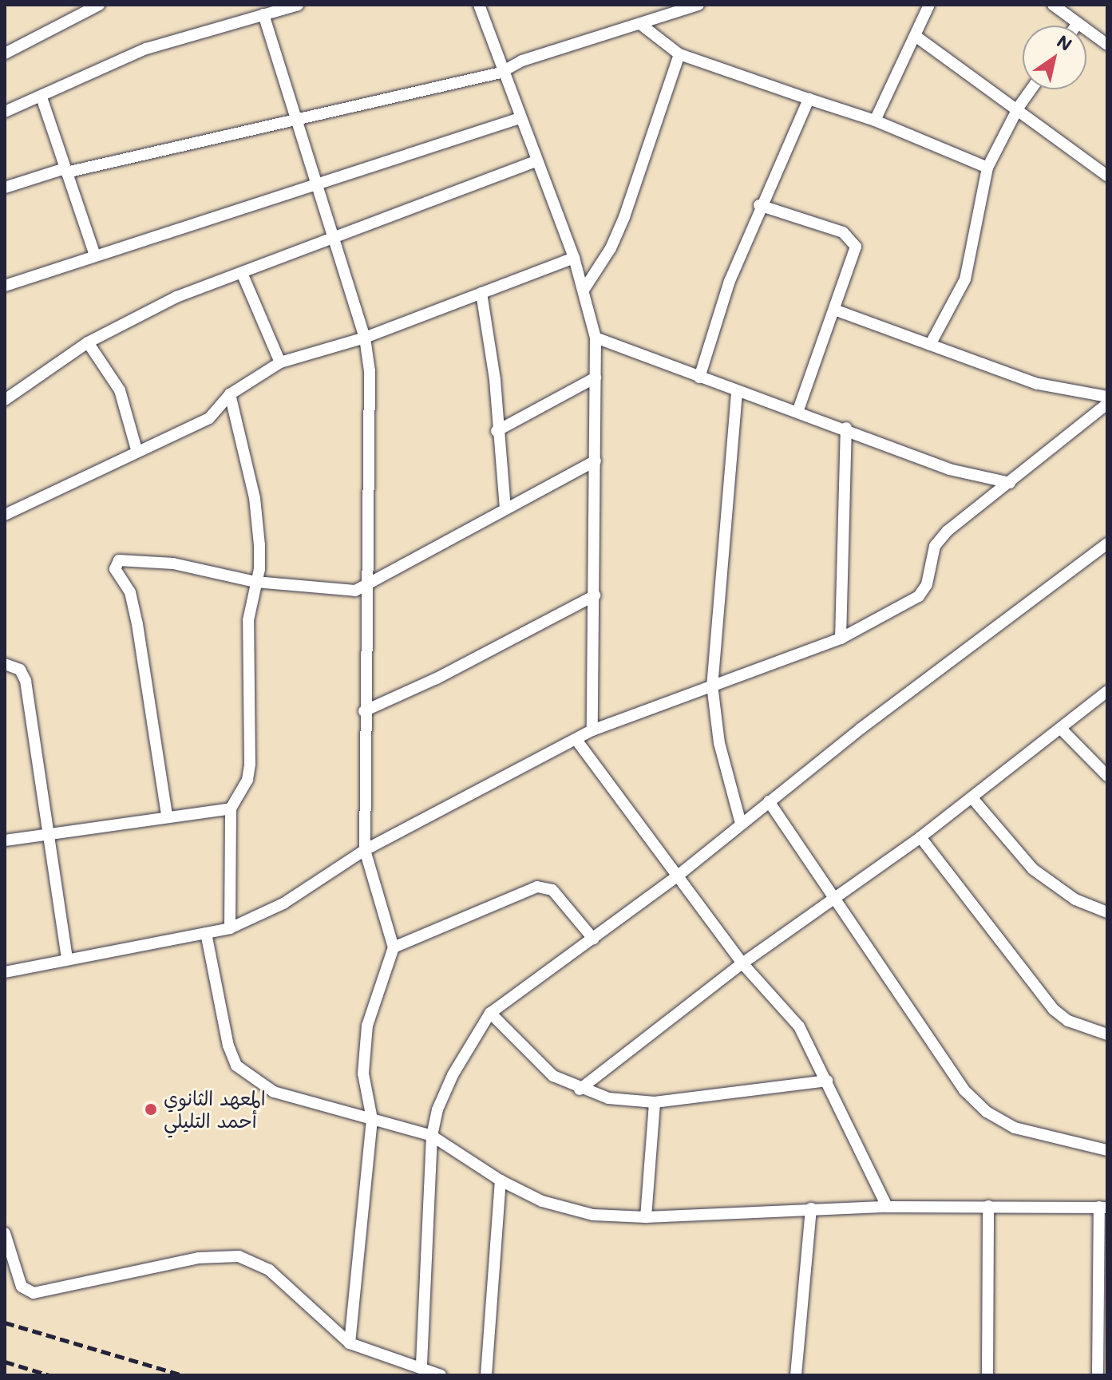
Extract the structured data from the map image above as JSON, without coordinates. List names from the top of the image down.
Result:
{
  "places": ["المعهد الثانوي أحمد التليلي"],
  "north": "top right"
}
